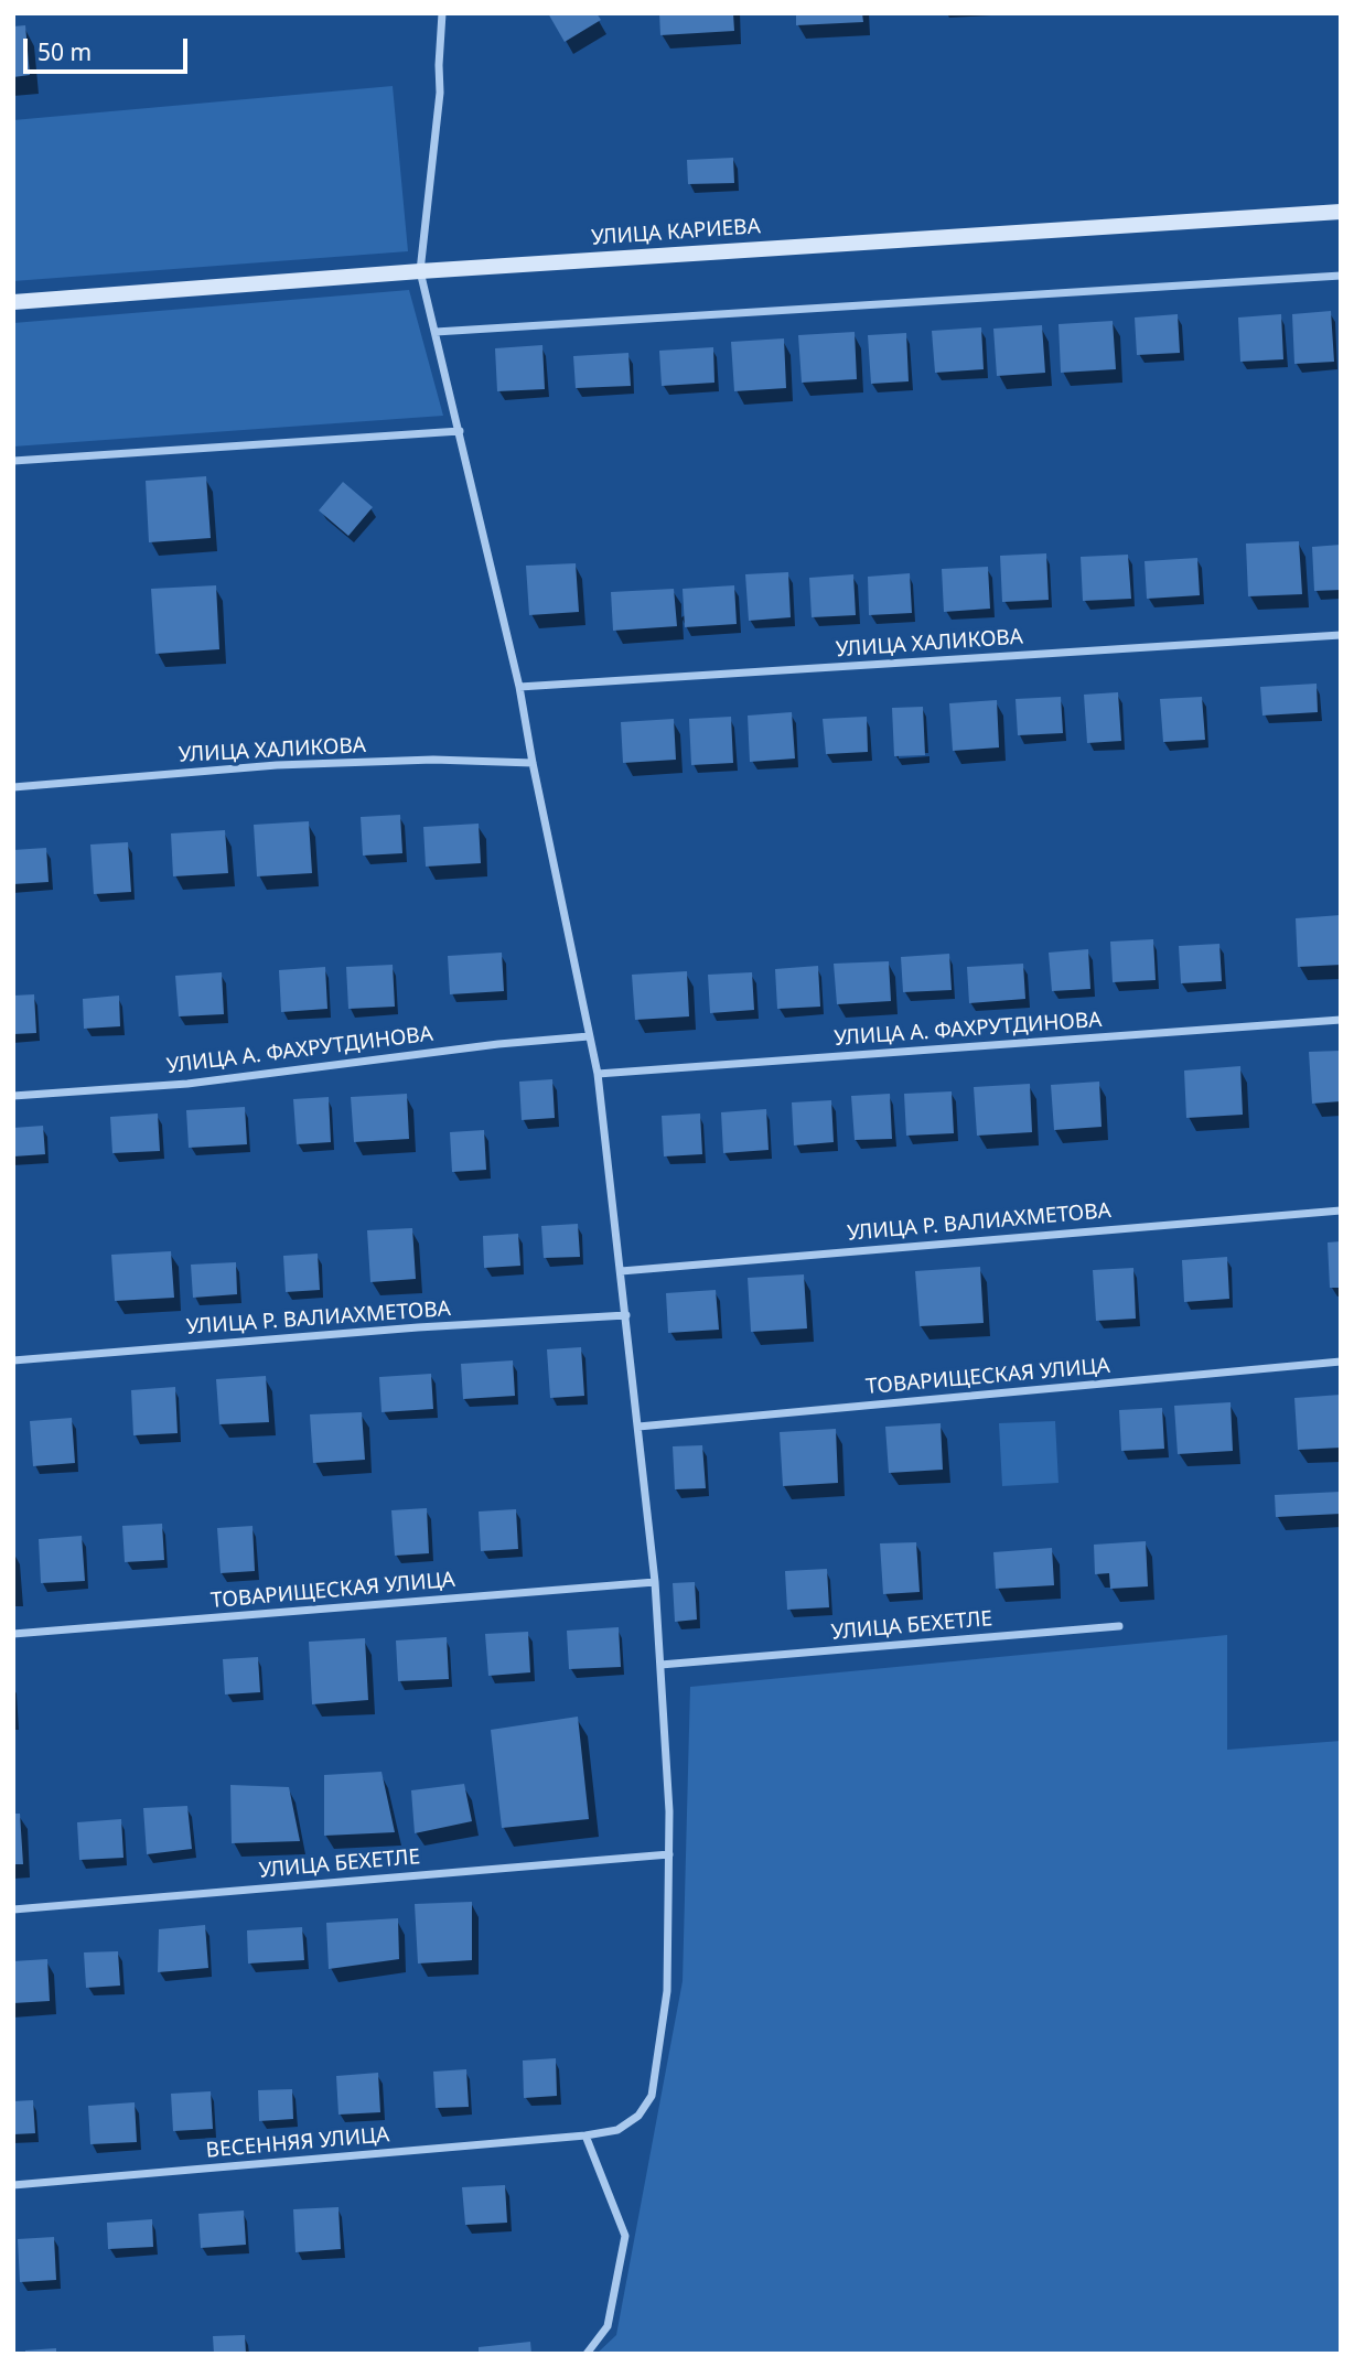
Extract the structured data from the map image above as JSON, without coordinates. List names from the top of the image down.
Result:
{
  "streets": {
    "main road": ["УЛИЦА КАРИЕВА"],
    "street": [
      "УЛИЦА ХАЛИКОВА",
      "УЛИЦА А. ФАХРУТДИНОВА",
      "УЛИЦА Р. ВАЛИАХМЕТОВА",
      "ТОВАРИЩЕСКАЯ УЛИЦА",
      "УЛИЦА БЕХЕТЛЕ",
      "ВЕСЕННЯЯ УЛИЦА"
    ]
  },
  "crossings": [
    ["УЛИЦА КАРИЕВА", "ВЕСЕННЯЯ УЛИЦА"],
    ["УЛИЦА ХАЛИКОВА", "ВЕСЕННЯЯ УЛИЦА"],
    ["УЛИЦА А. ФАХРУТДИНОВА", "ВЕСЕННЯЯ УЛИЦА"],
    ["УЛИЦА Р. ВАЛИАХМЕТОВА", "ВЕСЕННЯЯ УЛИЦА"],
    ["ТОВАРИЩЕСКАЯ УЛИЦА", "ВЕСЕННЯЯ УЛИЦА"],
    ["УЛИЦА БЕХЕТЛЕ", "ВЕСЕННЯЯ УЛИЦА"]
  ],
  "scale_bar": "50 m"
}
